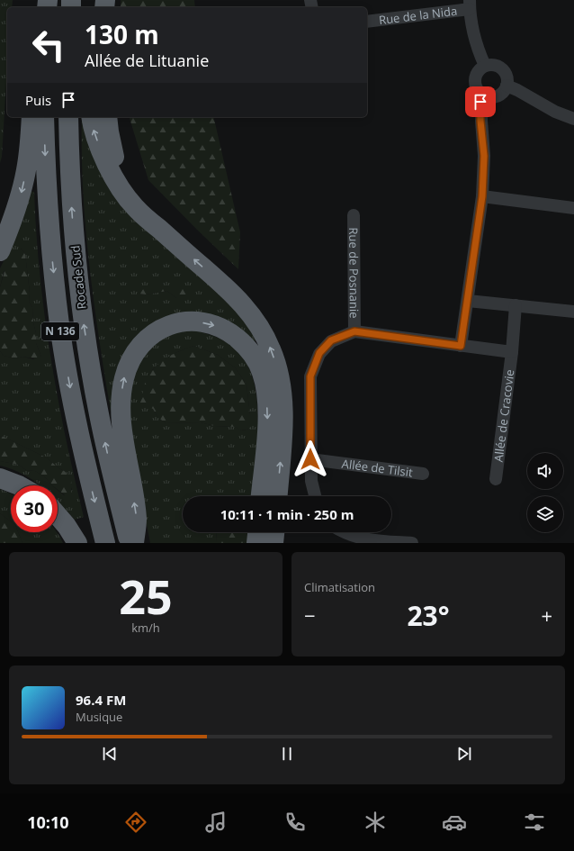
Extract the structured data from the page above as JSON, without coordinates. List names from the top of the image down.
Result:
{
  "streets": {
    "highway": ["Rocade Sud", "N 136"],
    "street": [
      "Rue de la Nida",
      "Rue de Posnanie",
      "Allée de Cracovie",
      "Allée de Tilsit"
    ]
  },
  "page": {
    "turn": ["130 m", "Allée de Lituanie"],
    "then": "Puis",
    "limit": "30",
    "trip": "10:11 · 1 min · 250 m",
    "tile": [
      ["25", "km/h"],
      "Climatisation"
    ],
    "heat": ["−", "23°", "+"],
    "song": ["96.4 FM", "Musique"],
    "tabs": "10:10"
  }
}
